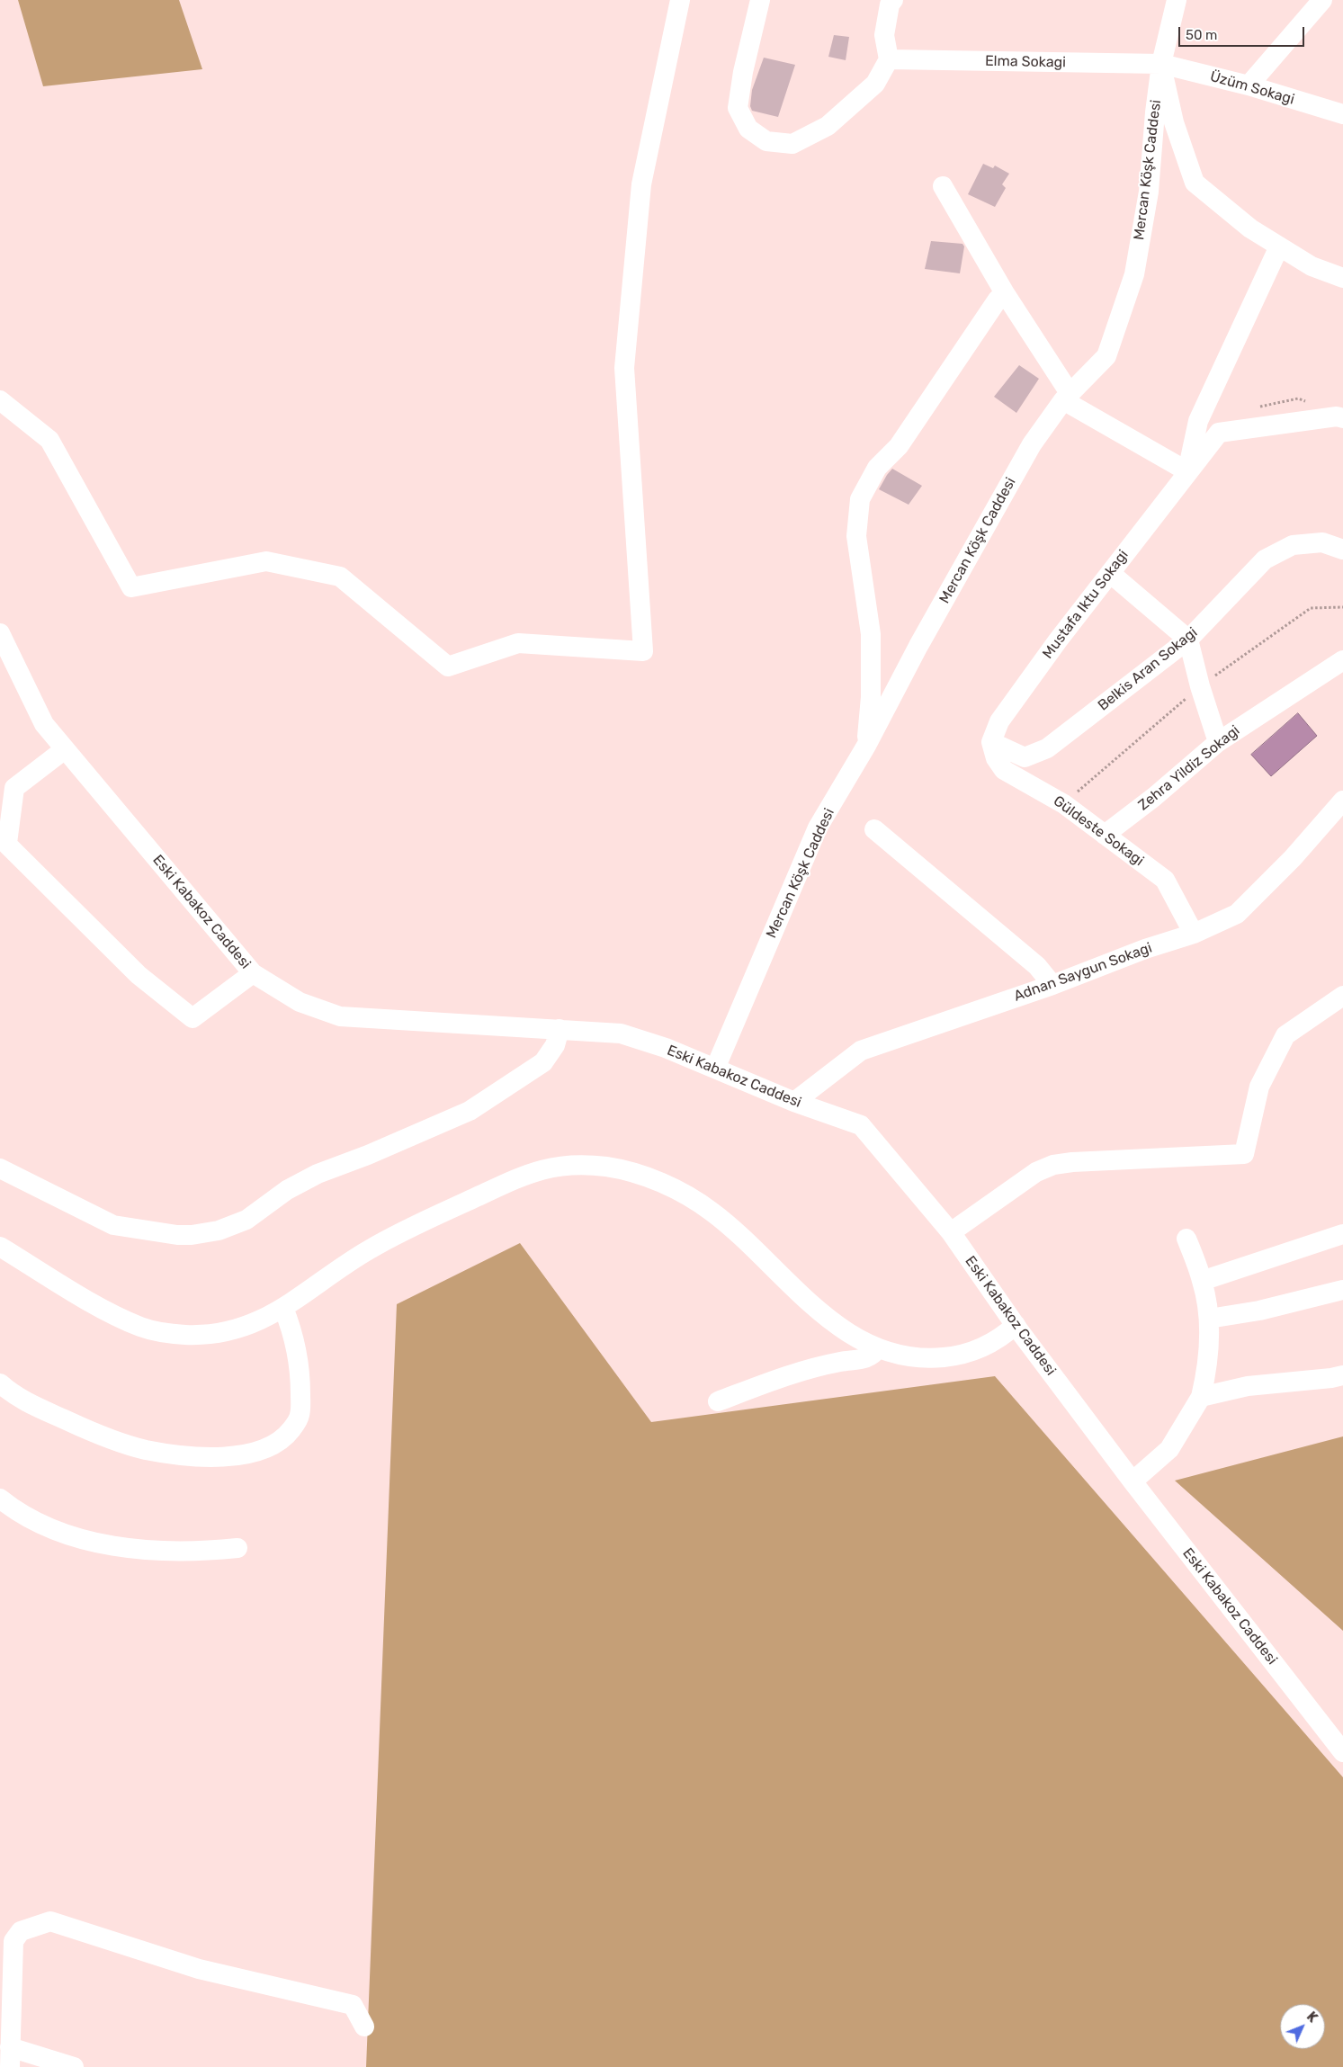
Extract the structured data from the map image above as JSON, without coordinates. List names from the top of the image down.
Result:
{
  "streets": {
    "street": [
      "Elma Sokagi",
      "Üzüm Sokagi",
      "Mercan Köşk Caddesi",
      "Mustafa Iktu Sokagi",
      "Belkis Aran Sokagi",
      "Zehra Yildiz Sokagi",
      "Güldeste Sokagi",
      "Eski Kabakoz Caddesi",
      "Adnan Saygun Sokagi"
    ]
  },
  "crossings": [
    ["Elma Sokagi", "Üzüm Sokagi"],
    ["Elma Sokagi", "Mercan Köşk Caddesi"],
    ["Üzüm Sokagi", "Mercan Köşk Caddesi"],
    ["Mercan Köşk Caddesi", "Eski Kabakoz Caddesi"],
    ["Mustafa Iktu Sokagi", "Belkis Aran Sokagi"],
    ["Mustafa Iktu Sokagi", "Güldeste Sokagi"],
    ["Belkis Aran Sokagi", "Güldeste Sokagi"],
    ["Zehra Yildiz Sokagi", "Güldeste Sokagi"],
    ["Güldeste Sokagi", "Adnan Saygun Sokagi"],
    ["Eski Kabakoz Caddesi", "Adnan Saygun Sokagi"]
  ],
  "scale_bar": "50 m",
  "north": "top right"
}
